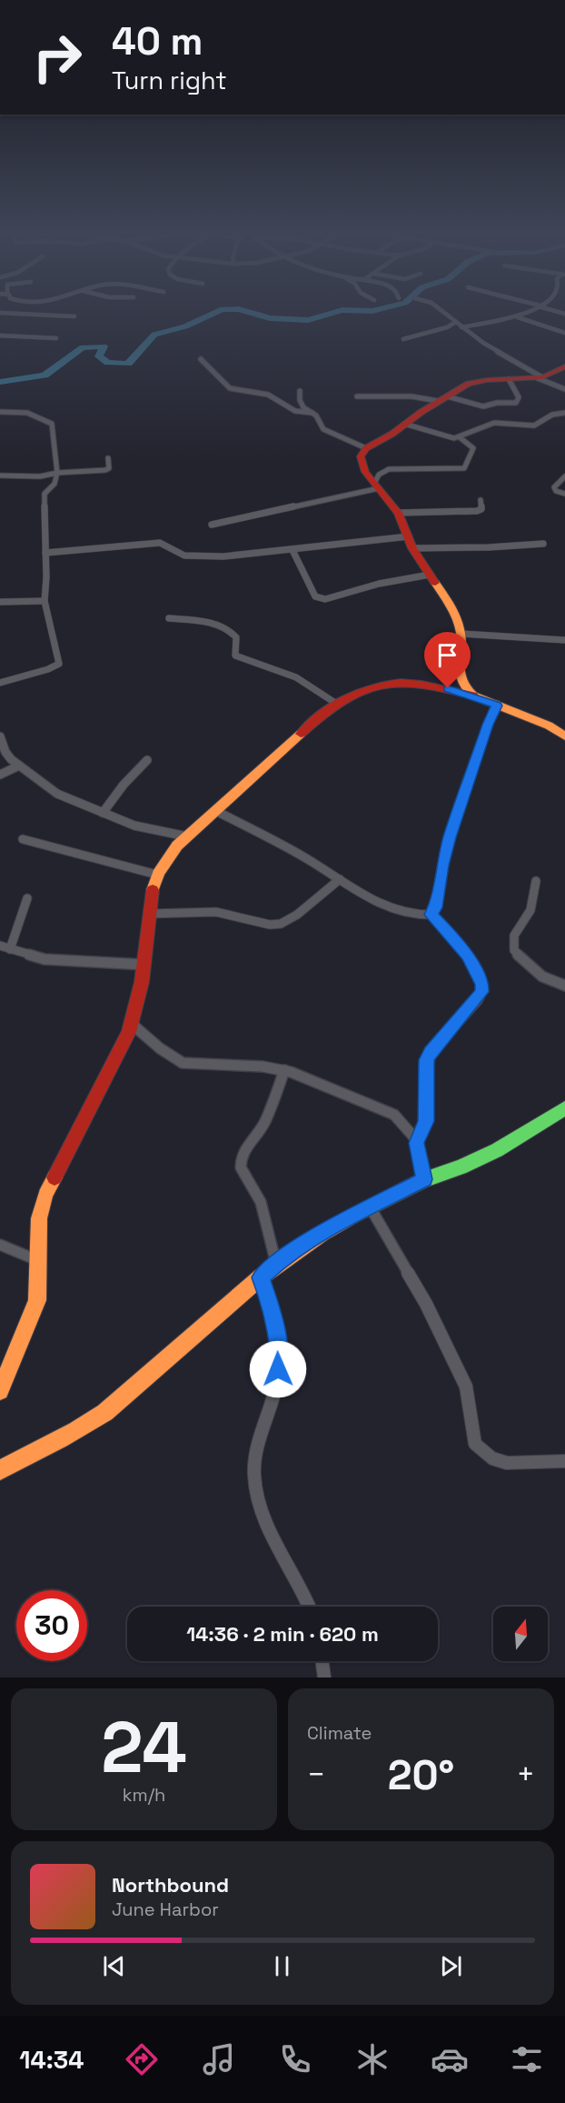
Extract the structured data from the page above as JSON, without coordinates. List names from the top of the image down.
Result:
{
  "north": "top",
  "page": {
    "turn": ["40 m", "Turn right"],
    "limit": "30",
    "trip": "14:36 · 2 min · 620 m",
    "tile": [
      ["24", "km/h"],
      "Climate"
    ],
    "heat": ["−", "20°", "+"],
    "song": ["Northbound", "June Harbor"],
    "tabs": "14:34"
  }
}
